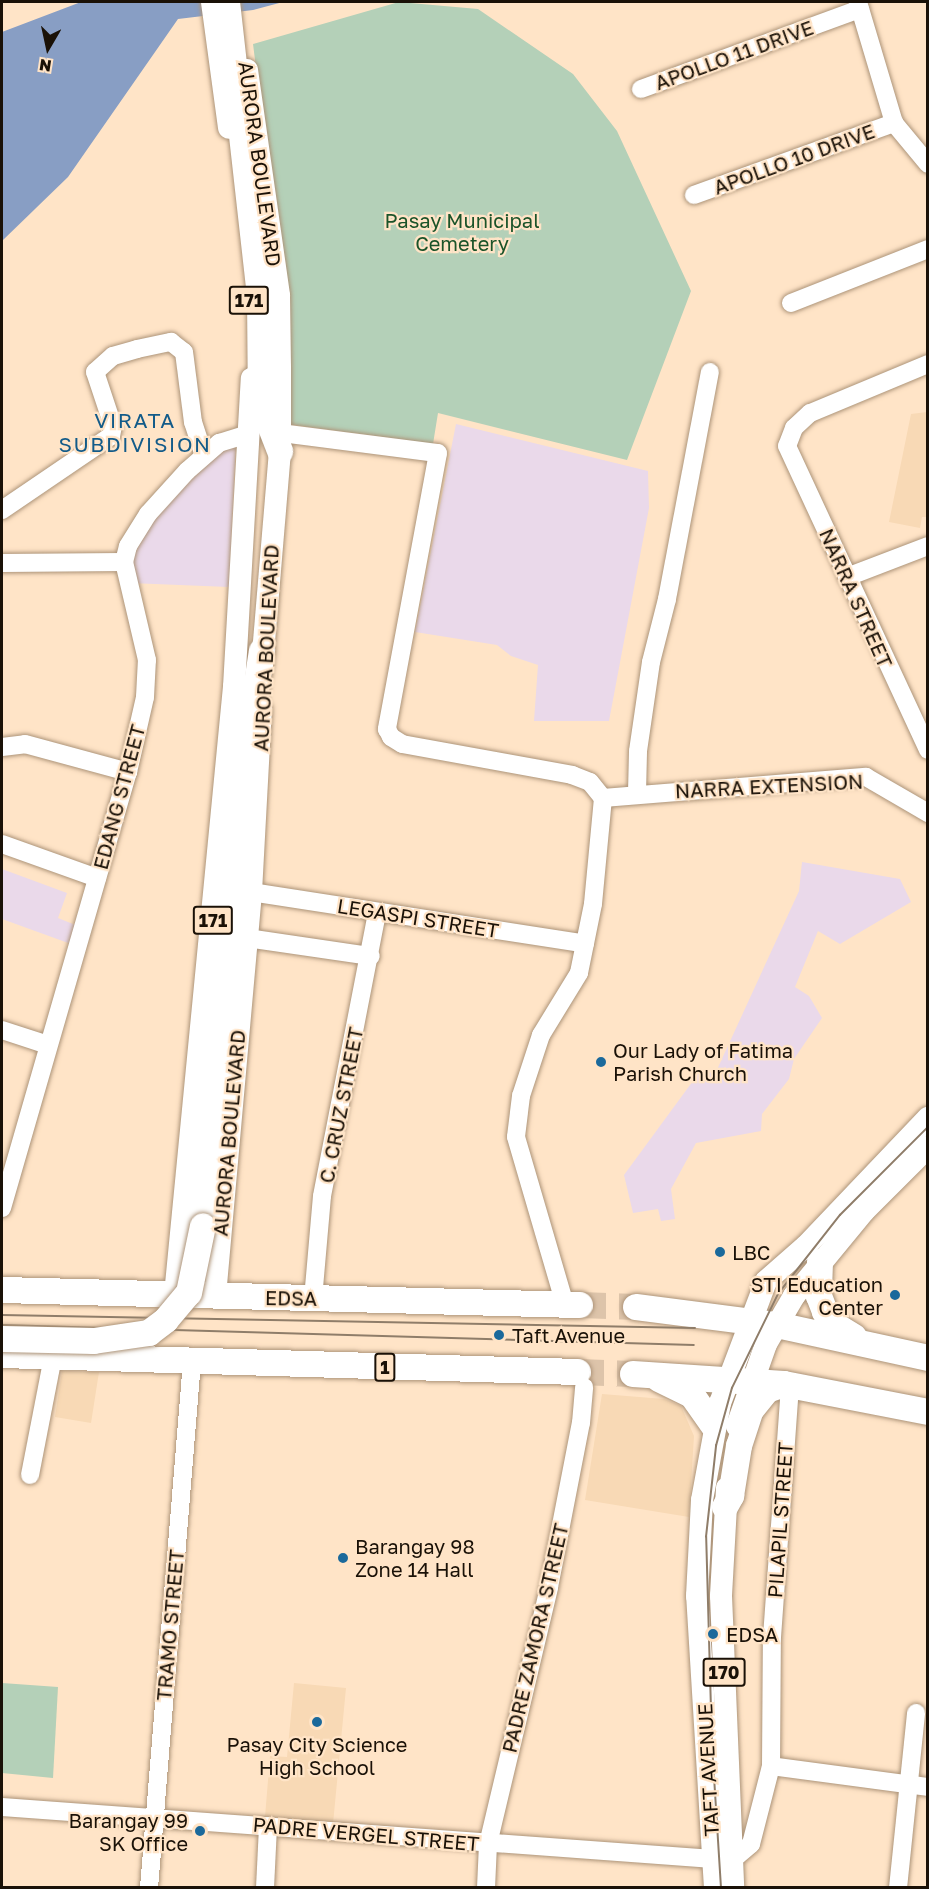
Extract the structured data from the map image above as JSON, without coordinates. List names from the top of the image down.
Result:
{
  "streets": {
    "highway": ["EDSA", "1"],
    "main road": [
      "AURORA BOULEVARD",
      "171",
      "170",
      "TAFT AVENUE"
    ],
    "street": [
      "APOLLO 11 DRIVE",
      "APOLLO 10 DRIVE",
      "NARRA STREET",
      "NARRA EXTENSION",
      "EDANG STREET",
      "LEGASPI STREET",
      "C. CRUZ STREET",
      "PILAPIL STREET",
      "TRAMO STREET",
      "PADRE ZAMORA STREET",
      "PADRE VERGEL STREET"
    ]
  },
  "crossings": [
    ["AURORA BOULEVARD", "LEGASPI STREET"],
    ["AURORA BOULEVARD", "EDSA"],
    ["LEGASPI STREET", "C. CRUZ STREET"],
    ["C. CRUZ STREET", "EDSA"],
    ["1", "TRAMO STREET"],
    ["1", "PADRE ZAMORA STREET"],
    ["PILAPIL STREET", "TAFT AVENUE"],
    ["PILAPIL STREET", "PADRE VERGEL STREET"],
    ["TRAMO STREET", "PADRE VERGEL STREET"],
    ["PADRE ZAMORA STREET", "PADRE VERGEL STREET"],
    ["TAFT AVENUE", "PADRE VERGEL STREET"]
  ],
  "districts": ["VIRATA SUBDIVISION"],
  "parks": ["Pasay Municipal Cemetery"],
  "places": [
    "Our Lady of Fatima Parish Church",
    "LBC",
    "STI Education Center",
    "Taft Avenue",
    "Barangay 98 Zone 14 Hall",
    "EDSA",
    "Pasay City Science High School",
    "Barangay 99 SK Office"
  ],
  "north": "bottom"
}
